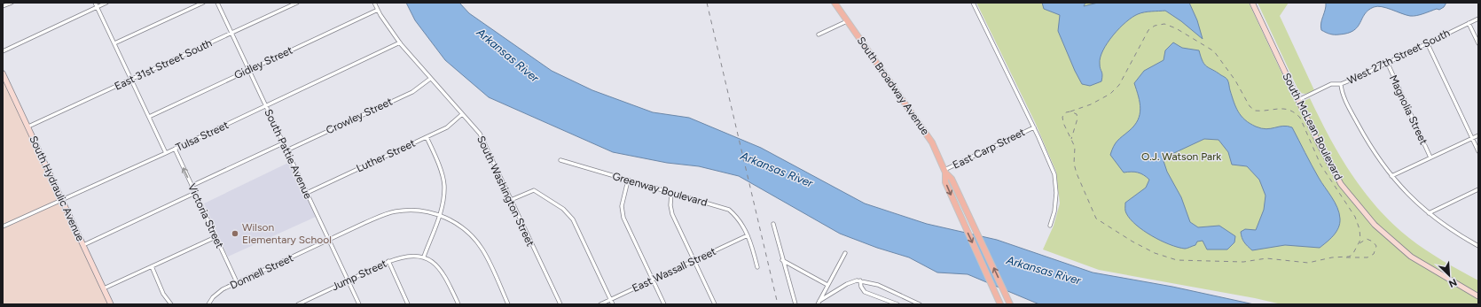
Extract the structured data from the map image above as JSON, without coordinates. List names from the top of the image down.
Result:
{
  "streets": {
    "main road": ["South Broadway Avenue", "South McLean Boulevard", "South Hydraulic Avenue"],
    "street": [
      "West 27th Street South",
      "Gidley Street",
      "East 31st Street South",
      "Magnolia Street",
      "Crowley Street",
      "Tulsa Street",
      "East Carp Street",
      "South Pattie Avenue",
      "Luther Street",
      "Greenway Boulevard",
      "South Washington Street",
      "Victoria Street",
      "East Wassall Street",
      "Donnell Street",
      "Jump Street"
    ]
  },
  "crossings": [
    ["West 27th Street South", "Magnolia Street"],
    ["West 27th Street South", "South McLean Boulevard"],
    ["Gidley Street", "South Pattie Avenue"],
    ["Gidley Street", "South Washington Street"],
    ["East 31st Street South", "South Pattie Avenue"],
    ["East 31st Street South", "South Hydraulic Avenue"],
    ["South Broadway Avenue", "East Carp Street"],
    ["Crowley Street", "South Pattie Avenue"],
    ["Crowley Street", "South Washington Street"],
    ["Tulsa Street", "South Pattie Avenue"],
    ["Tulsa Street", "South Hydraulic Avenue"],
    ["Tulsa Street", "South Washington Street"],
    ["Tulsa Street", "Victoria Street"],
    ["South Pattie Avenue", "Luther Street"],
    ["South Pattie Avenue", "Donnell Street"],
    ["South Pattie Avenue", "Jump Street"],
    ["Luther Street", "South Washington Street"],
    ["Greenway Boulevard", "East Wassall Street"],
    ["Victoria Street", "Donnell Street"]
  ],
  "water": ["Arkansas River"],
  "parks": ["O.J. Watson Park"],
  "places": ["Wilson Elementary School"],
  "north": "bottom right"
}
